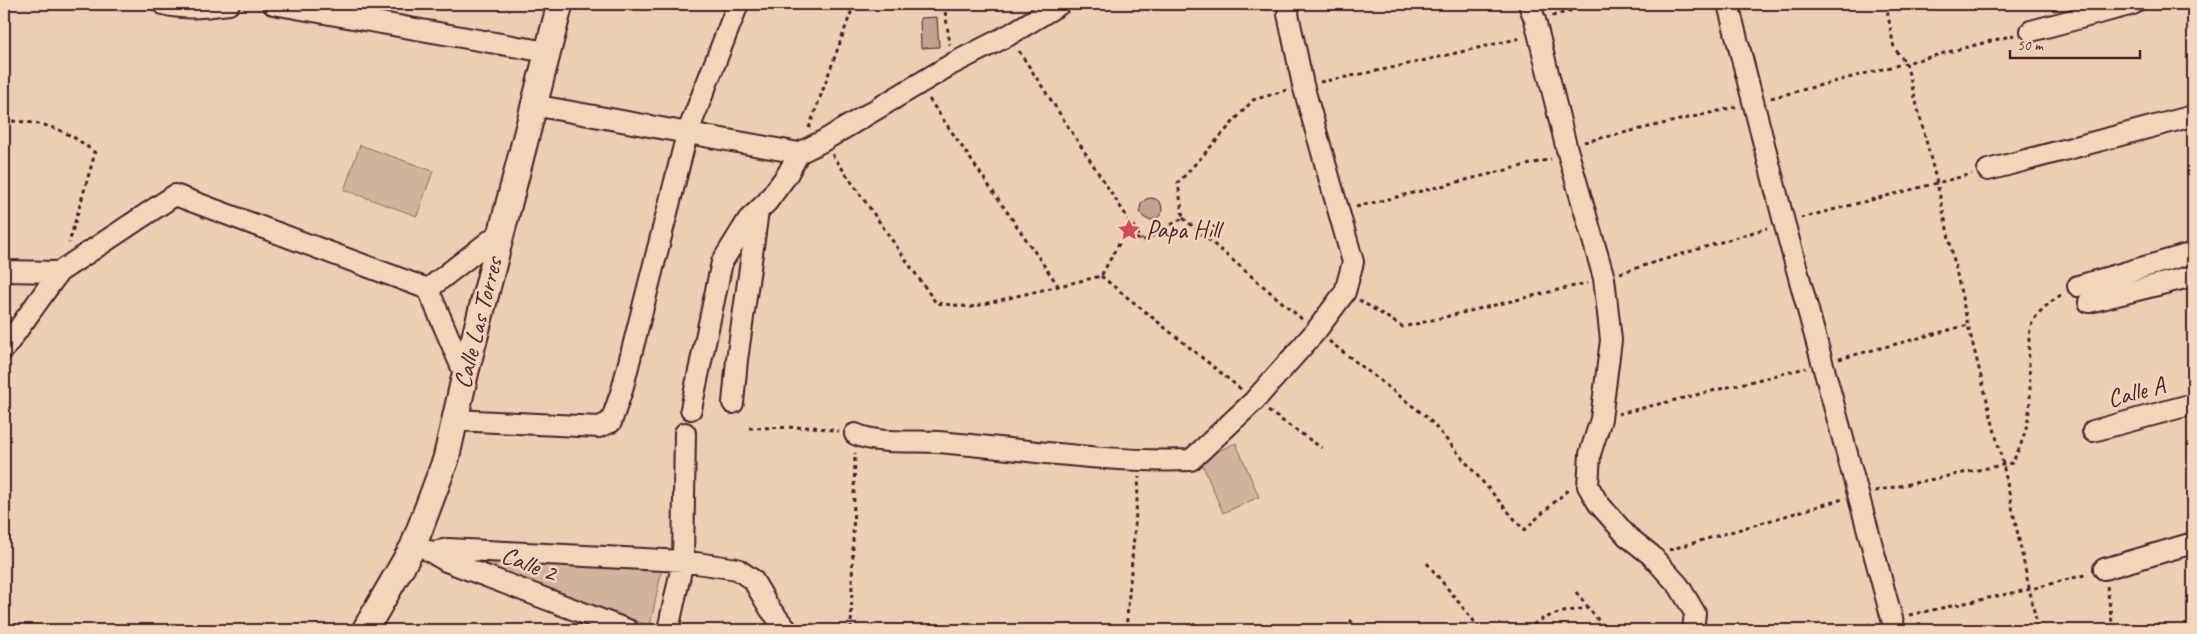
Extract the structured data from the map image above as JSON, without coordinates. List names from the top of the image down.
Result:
{
  "streets": {
    "street": ["Calle Las Torres", "Calle A", "Calle 2"]
  },
  "crossings": [
    ["Calle Las Torres", "Calle 2"]
  ],
  "places": {
    "place": ["Papa Hill"]
  },
  "scale_bar": "50 m"
}
